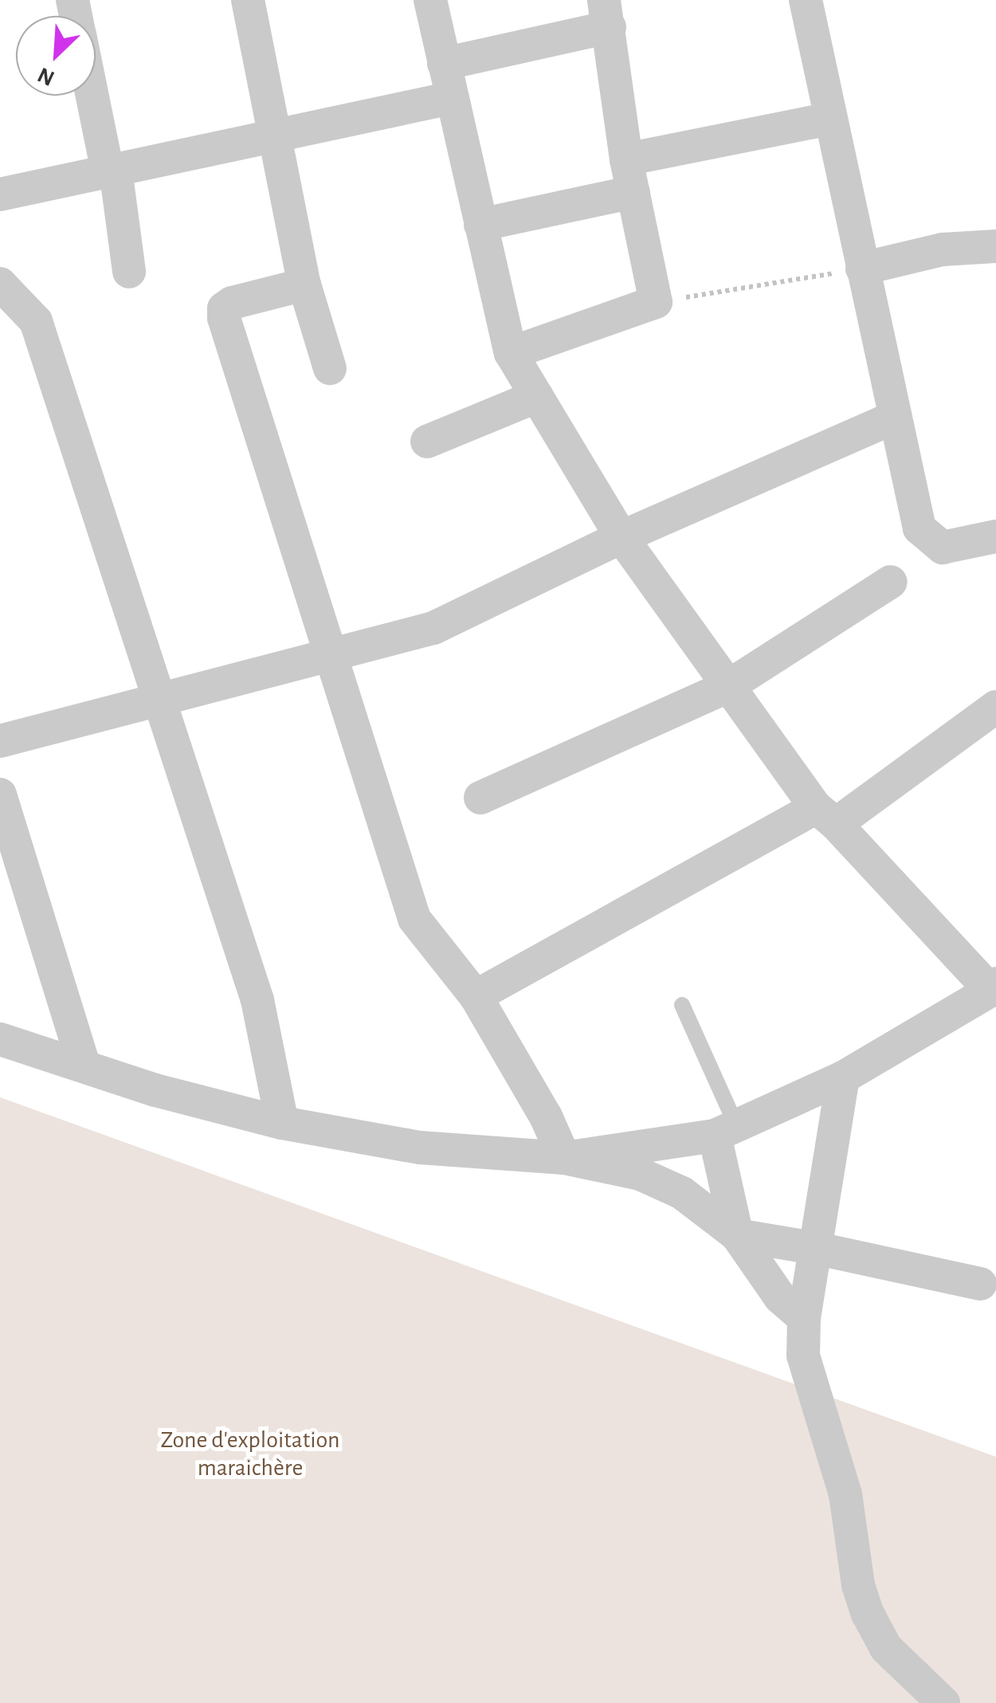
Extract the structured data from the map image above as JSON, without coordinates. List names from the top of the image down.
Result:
{
  "parks": ["Zone d'exploitation maraichère"],
  "north": "bottom left"
}
